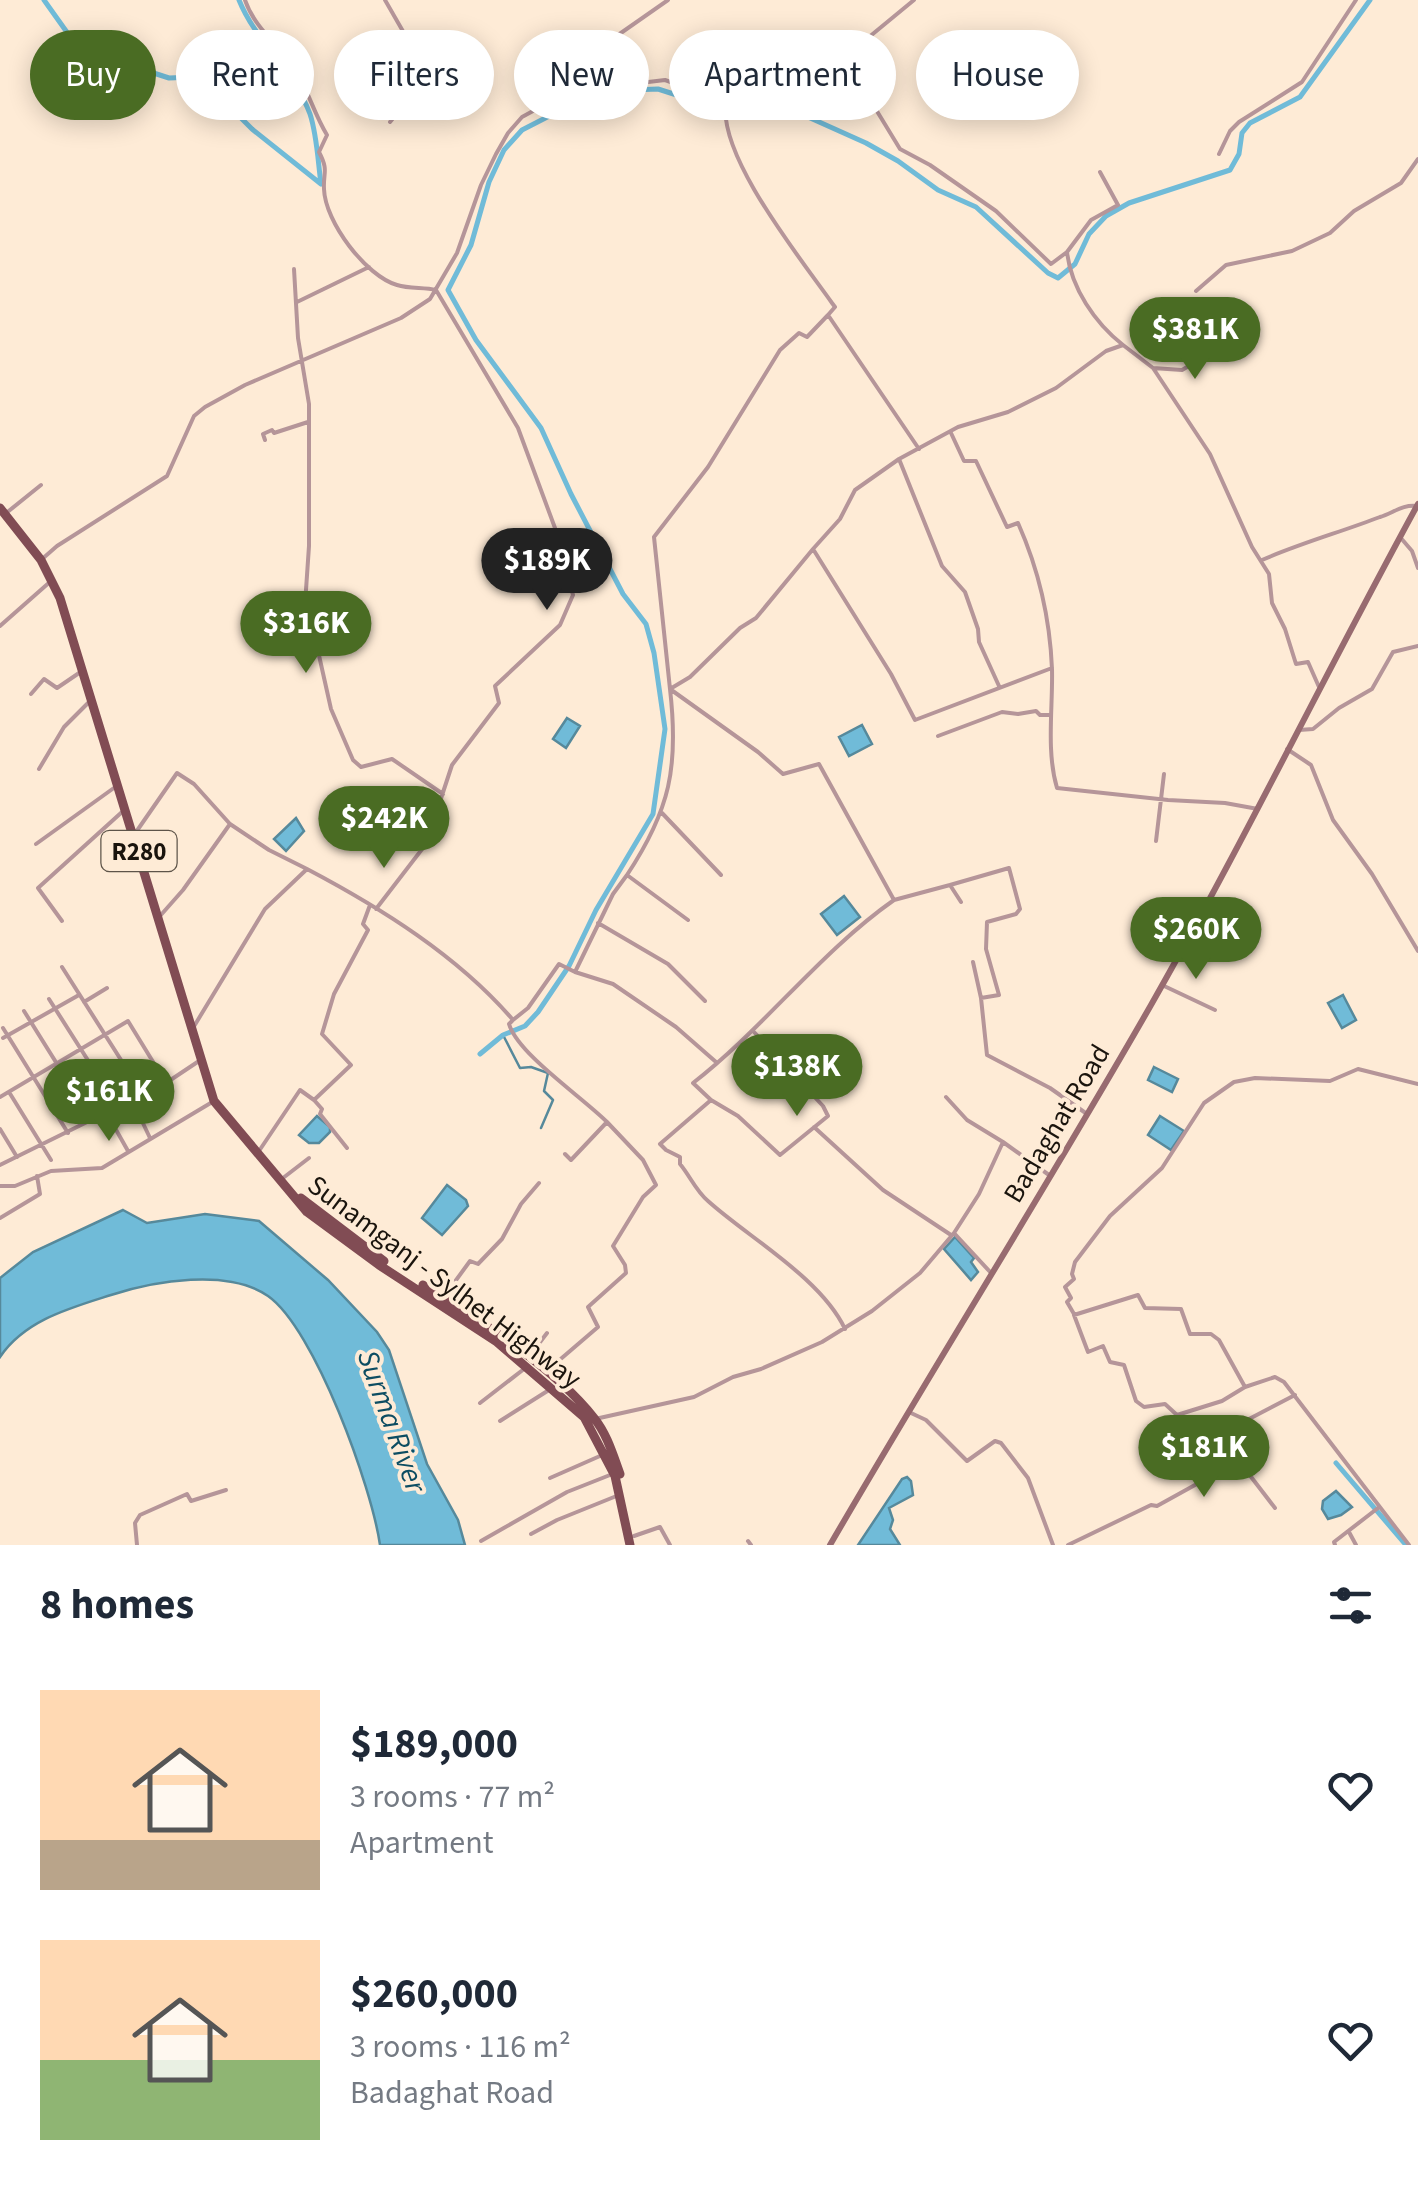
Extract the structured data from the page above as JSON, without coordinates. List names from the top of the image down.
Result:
{
  "streets": {
    "main road": ["R280", "Badaghat Road", "Sunamganj - Sylhet Highway"]
  },
  "water": ["Surma River"],
  "page": {
    "chip": [
      "Buy",
      "Rent",
      "Filters",
      "New",
      "Apartment",
      "House"
    ],
    "price": [
      "$381K",
      "$189K",
      "$316K",
      "$242K",
      "$260K",
      "$138K",
      "$161K",
      "$181K"
    ],
    "heading": "8 homes",
    "list": [
      {
        "name": "$189,000",
        "note": "3 rooms · 77 m² · Apartment"
      },
      {
        "name": "$260,000",
        "note": "3 rooms · 116 m² · Badaghat Road"
      }
    ]
  }
}
